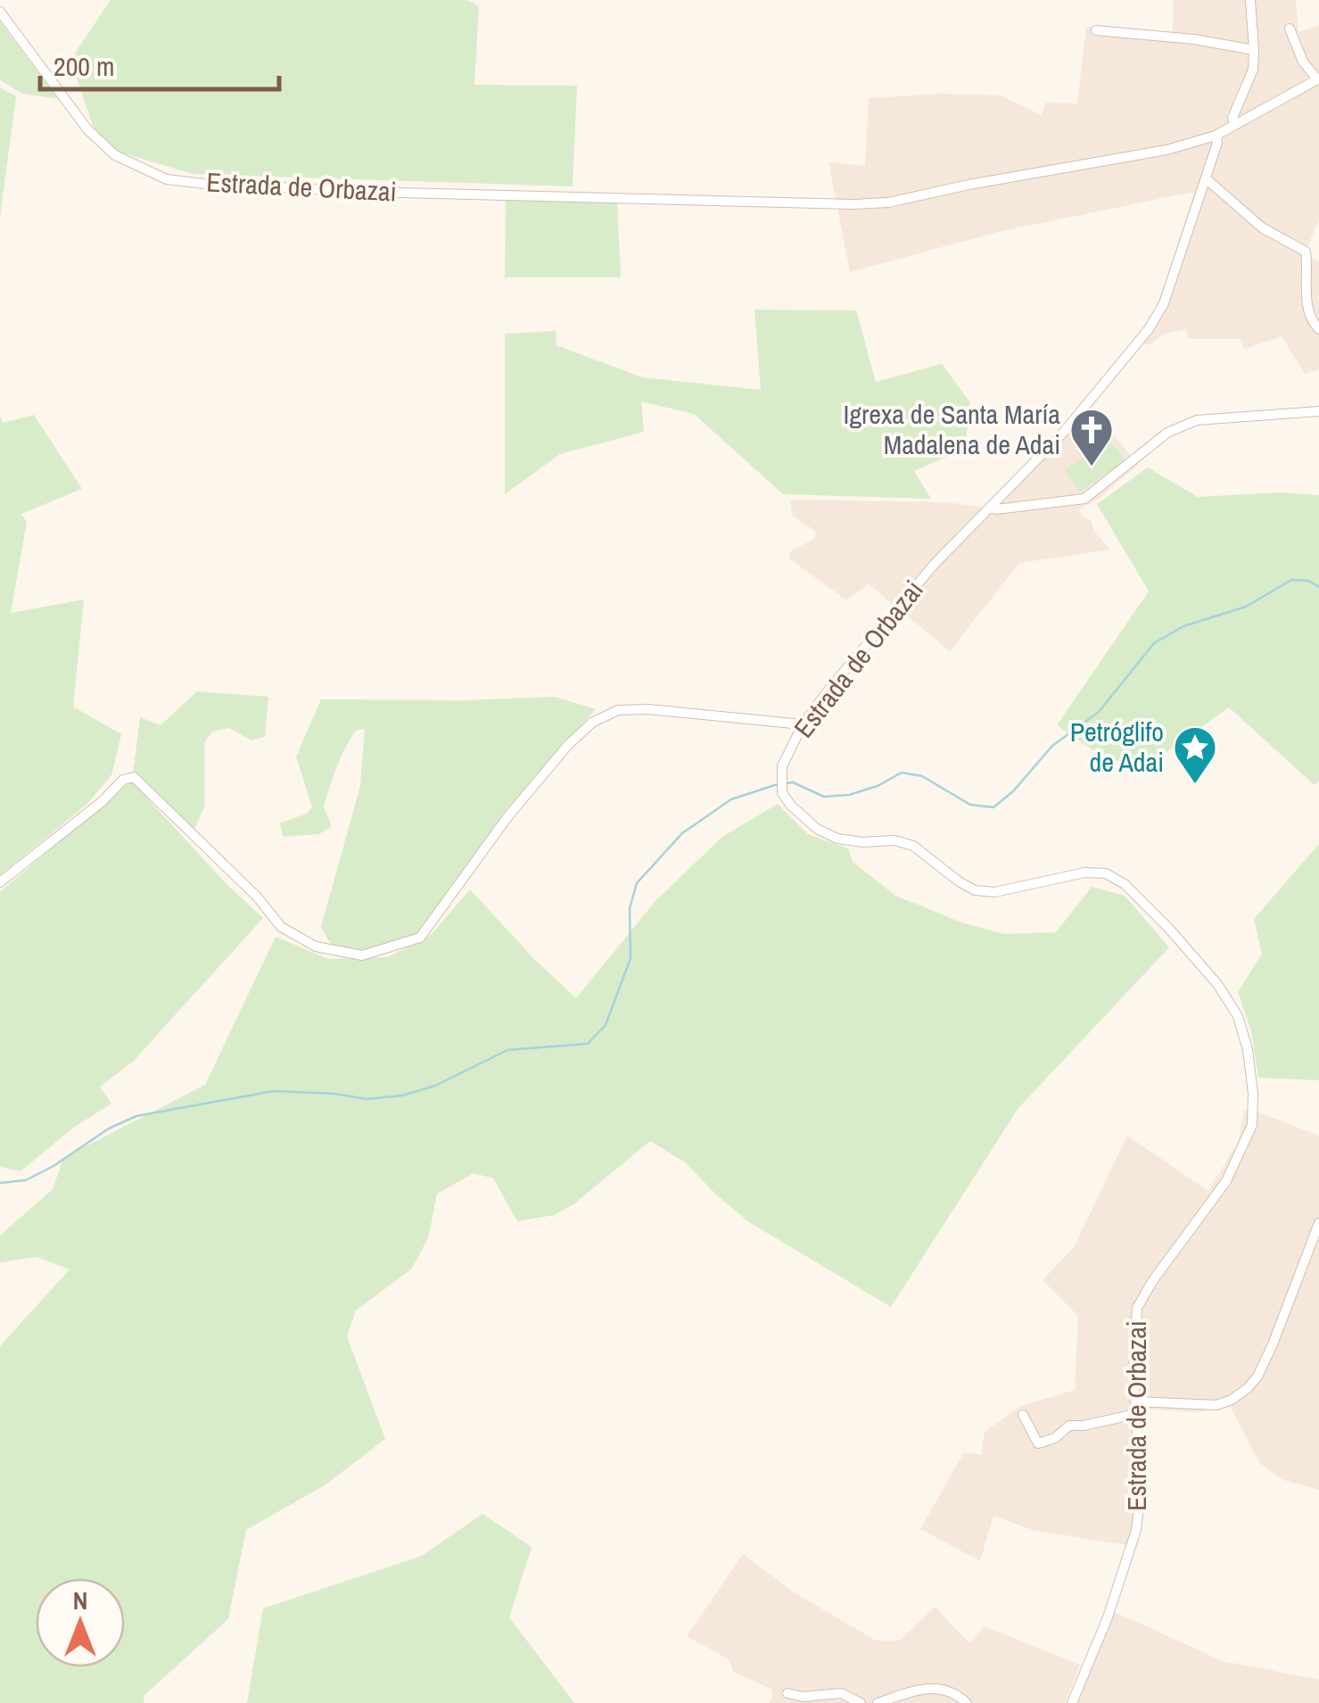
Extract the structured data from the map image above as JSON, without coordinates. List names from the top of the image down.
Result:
{
  "streets": {
    "street": ["Estrada de Orbazai"]
  },
  "places": {
    "church": ["Igrexa de Santa María Madalena de Adai"],
    "place": ["Petróglifo de Adai"]
  },
  "scale_bar": "200 m",
  "north": "top"
}
